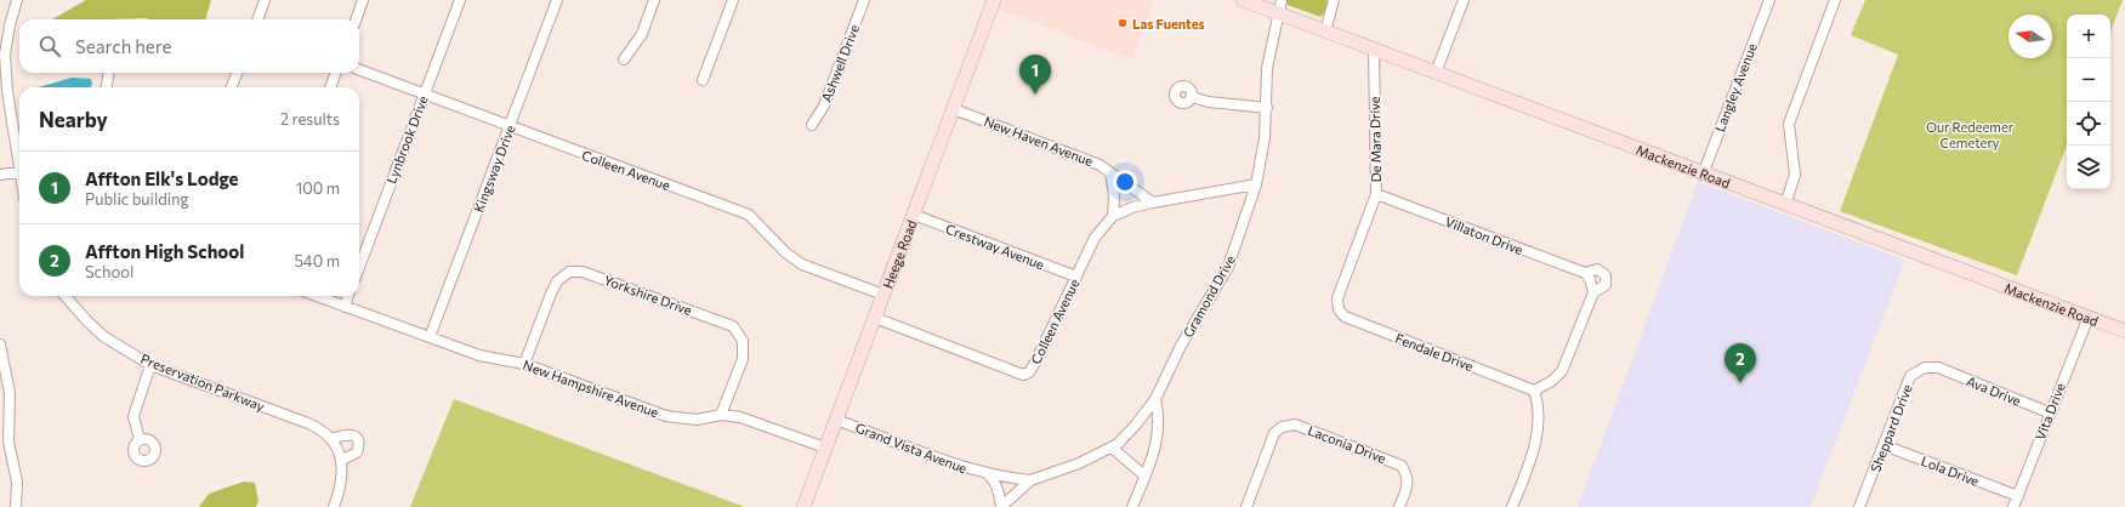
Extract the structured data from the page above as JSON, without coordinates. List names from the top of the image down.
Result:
{
  "streets": {
    "main road": ["Mackenzie Road", "Heege Road"],
    "street": [
      "Ashwell Drive",
      "Langley Avenue",
      "Lynbrook Drive",
      "De Mara Drive",
      "New Haven Avenue",
      "Kingsway Drive",
      "Colleen Avenue",
      "Villaton Drive",
      "Crestway Avenue",
      "Yorkshire Drive",
      "Gramond Drive",
      "Fendale Drive",
      "Preservation Parkway",
      "New Hampshire Avenue",
      "Ava Drive",
      "Vita Drive",
      "Sheppard Drive",
      "Laconia Drive",
      "Grand Vista Avenue",
      "Lola Drive"
    ]
  },
  "crossings": [
    ["Langley Avenue", "Mackenzie Road"],
    ["Lynbrook Drive", "Colleen Avenue"],
    ["De Mara Drive", "Mackenzie Road"],
    ["De Mara Drive", "Villaton Drive"],
    ["De Mara Drive", "Fendale Drive"],
    ["New Haven Avenue", "Colleen Avenue"],
    ["New Haven Avenue", "Heege Road"],
    ["Mackenzie Road", "Gramond Drive"],
    ["Mackenzie Road", "Vita Drive"],
    ["Kingsway Drive", "Colleen Avenue"],
    ["Kingsway Drive", "New Hampshire Avenue"],
    ["Colleen Avenue", "Crestway Avenue"],
    ["Colleen Avenue", "Heege Road"],
    ["Crestway Avenue", "Heege Road"],
    ["Heege Road", "New Hampshire Avenue"],
    ["Heege Road", "Grand Vista Avenue"],
    ["Yorkshire Drive", "New Hampshire Avenue"],
    ["Gramond Drive", "Grand Vista Avenue"],
    ["Ava Drive", "Vita Drive"],
    ["Ava Drive", "Sheppard Drive"],
    ["Vita Drive", "Lola Drive"],
    ["Sheppard Drive", "Lola Drive"]
  ],
  "parks": ["Our Redeemer Cemetery"],
  "places": ["Las Fuentes"],
  "north": "left",
  "page": {
    "map_buttons": ["+", "−"],
    "search": "Search here",
    "pins": ["1", "2"],
    "heading": ["Nearby", "2 results"],
    "list": [
      {
        "mark": "1",
        "name": "Affton Elk's Lodge",
        "note": "Public building",
        "value": "100 m"
      },
      {
        "mark": "2",
        "name": "Affton High School",
        "note": "School",
        "value": "540 m"
      }
    ]
  }
}
